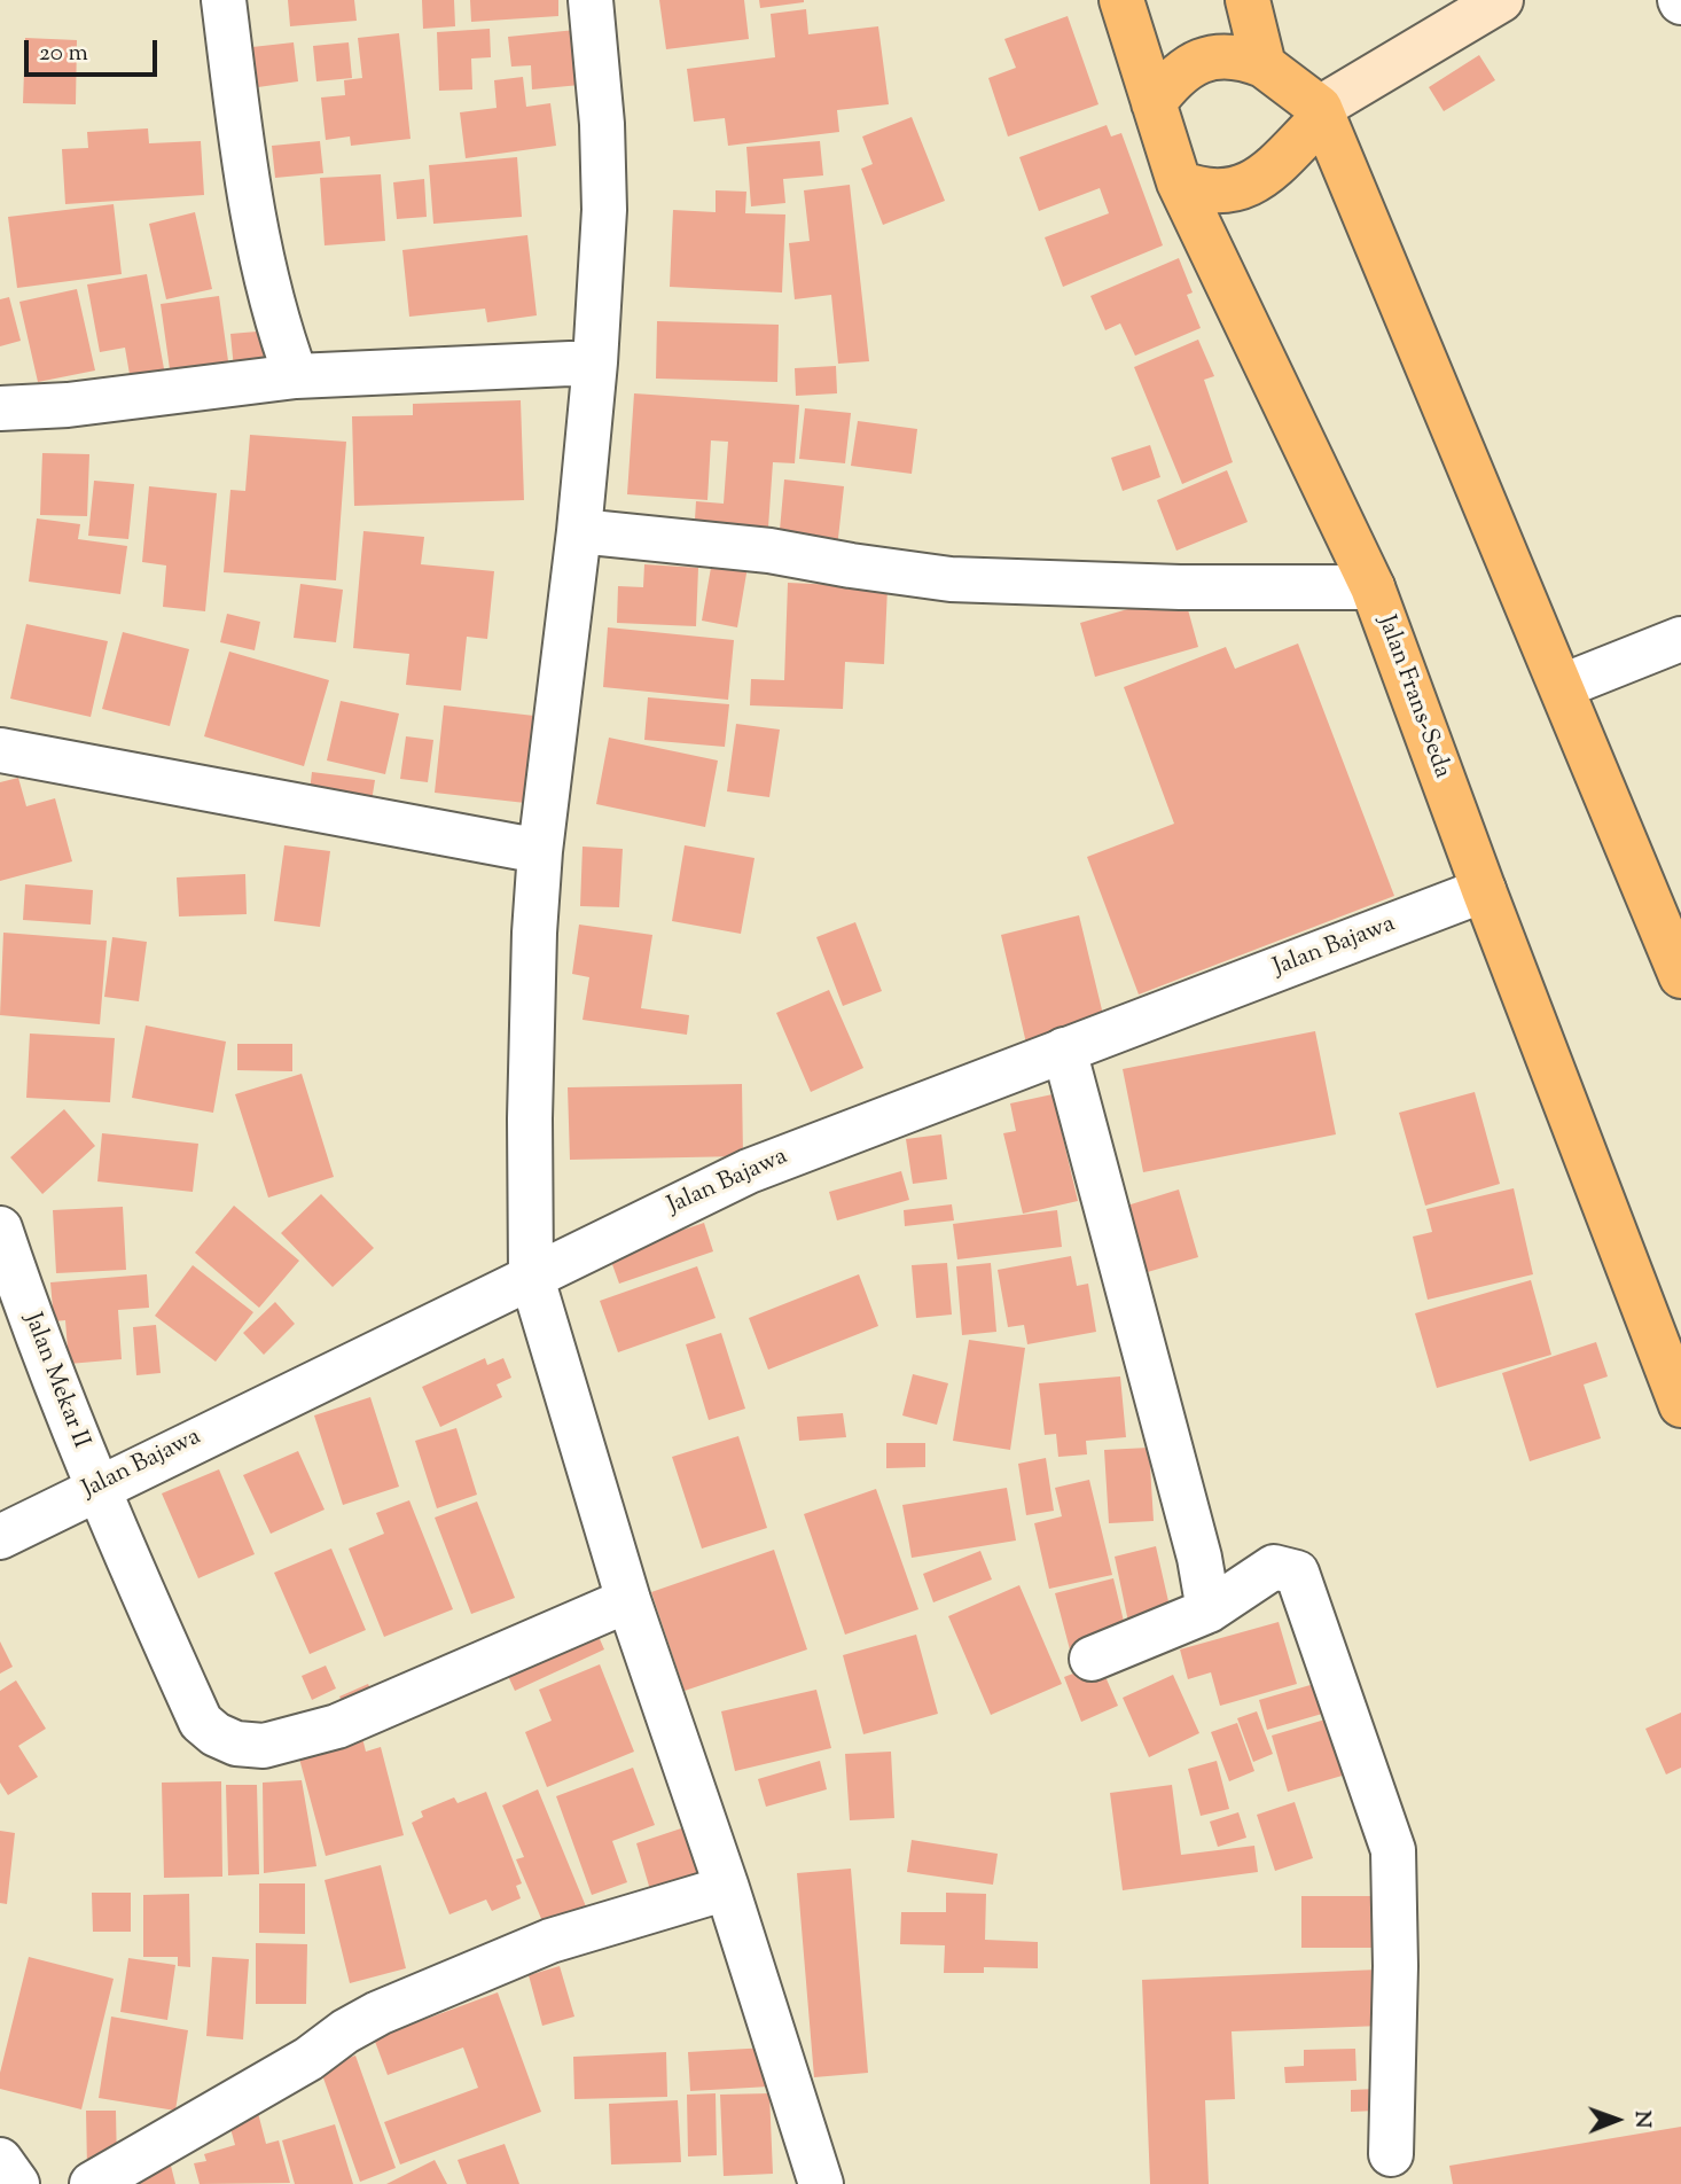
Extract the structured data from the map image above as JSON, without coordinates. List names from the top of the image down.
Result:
{
  "streets": {
    "main road": ["Jalan Frans-Seda"],
    "street": ["Jalan Bajawa", "Jalan Mekar II"]
  },
  "crossings": [
    ["Jalan Frans-Seda", "Jalan Bajawa"],
    ["Jalan Bajawa", "Jalan Mekar II"]
  ],
  "scale_bar": "20 m",
  "north": "right"
}
